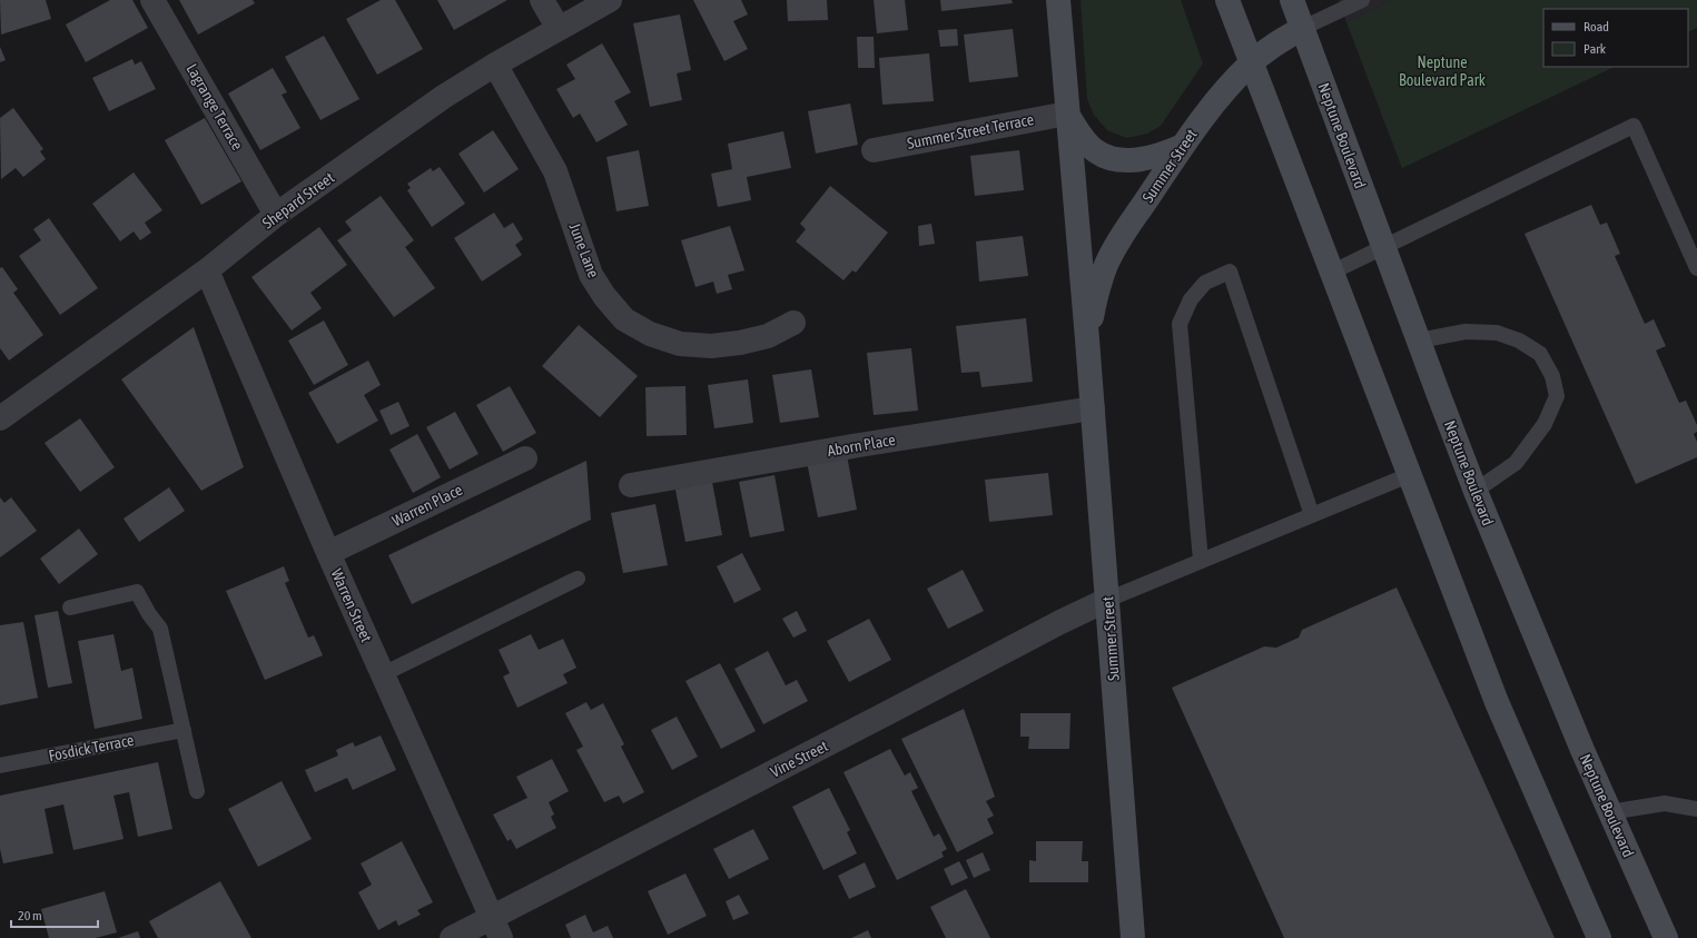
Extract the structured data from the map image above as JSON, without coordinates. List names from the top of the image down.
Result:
{
  "streets": {
    "street": [
      "Lagrange Terrace",
      "Summer Street Terrace",
      "Neptune Boulevard",
      "Summer Street",
      "Shepard Street",
      "June Lane",
      "Aborn Place",
      "Warren Place",
      "Warren Street",
      "Vine Street"
    ],
    "lane": ["Fosdick Terrace"]
  },
  "crossings": [
    ["Lagrange Terrace", "Shepard Street"],
    ["Summer Street Terrace", "Summer Street"],
    ["Neptune Boulevard", "Summer Street"],
    ["Summer Street", "Aborn Place"],
    ["Summer Street", "Vine Street"],
    ["Shepard Street", "June Lane"],
    ["Shepard Street", "Warren Street"],
    ["Warren Place", "Warren Street"],
    ["Warren Street", "Vine Street"]
  ],
  "parks": ["Neptune Boulevard Park"],
  "legend": ["Road", "Park"],
  "scale_bar": "20 m"
}
